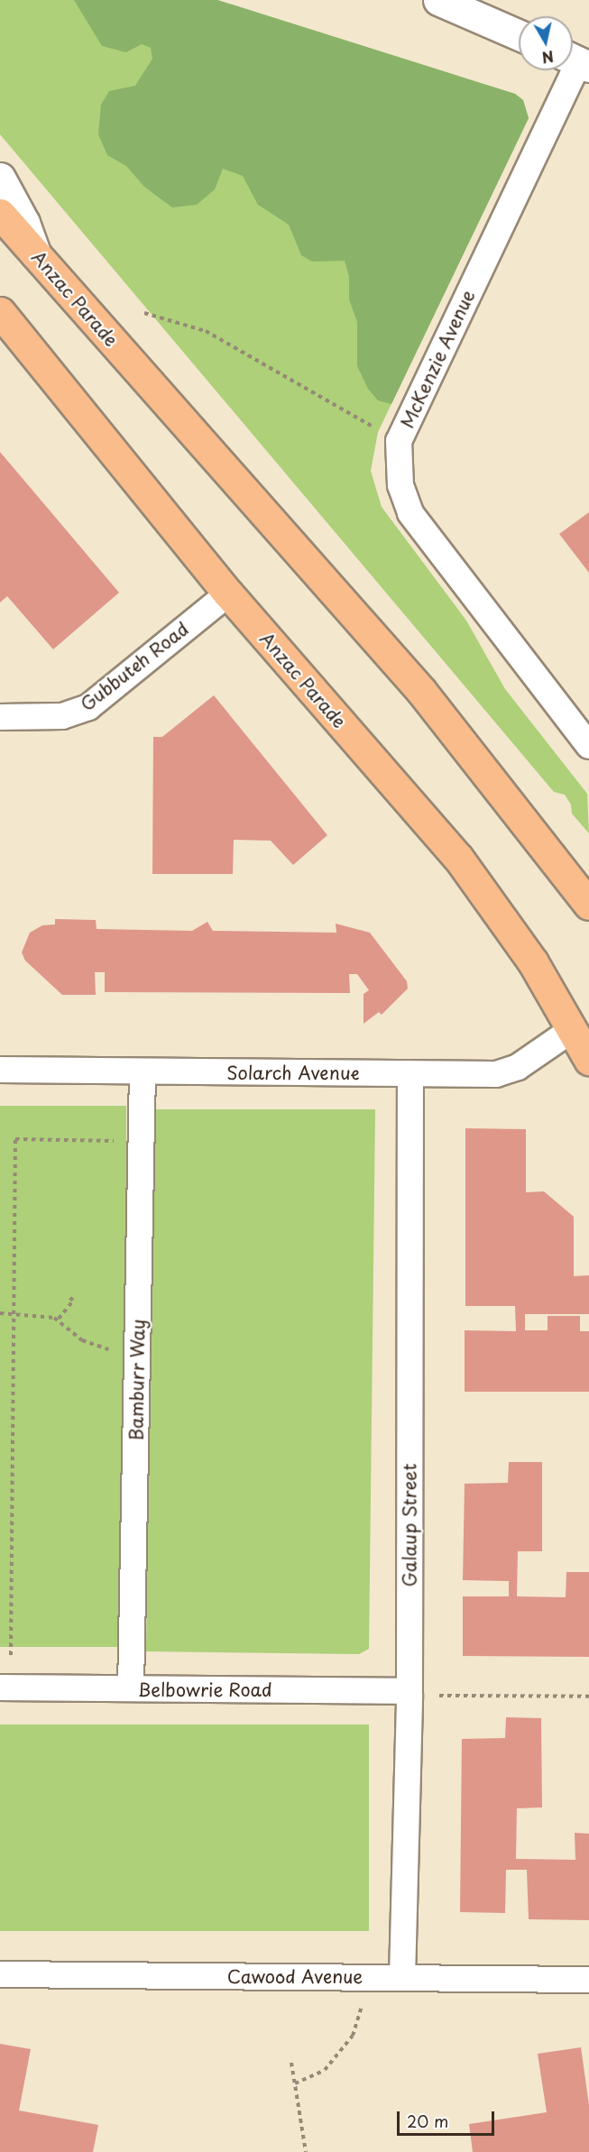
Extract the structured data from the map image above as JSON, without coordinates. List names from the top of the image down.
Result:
{
  "streets": {
    "main road": ["Anzac Parade"],
    "street": [
      "McKenzie Avenue",
      "Gubbuteh Road",
      "Solarch Avenue",
      "Bamburr Way",
      "Galaup Street",
      "Belbowrie Road",
      "Cawood Avenue"
    ]
  },
  "crossings": [
    ["Anzac Parade", "Gubbuteh Road"],
    ["Anzac Parade", "Solarch Avenue"],
    ["Solarch Avenue", "Bamburr Way"],
    ["Solarch Avenue", "Galaup Street"],
    ["Bamburr Way", "Belbowrie Road"],
    ["Galaup Street", "Belbowrie Road"],
    ["Galaup Street", "Cawood Avenue"]
  ],
  "scale_bar": "20 m",
  "north": "bottom"
}
